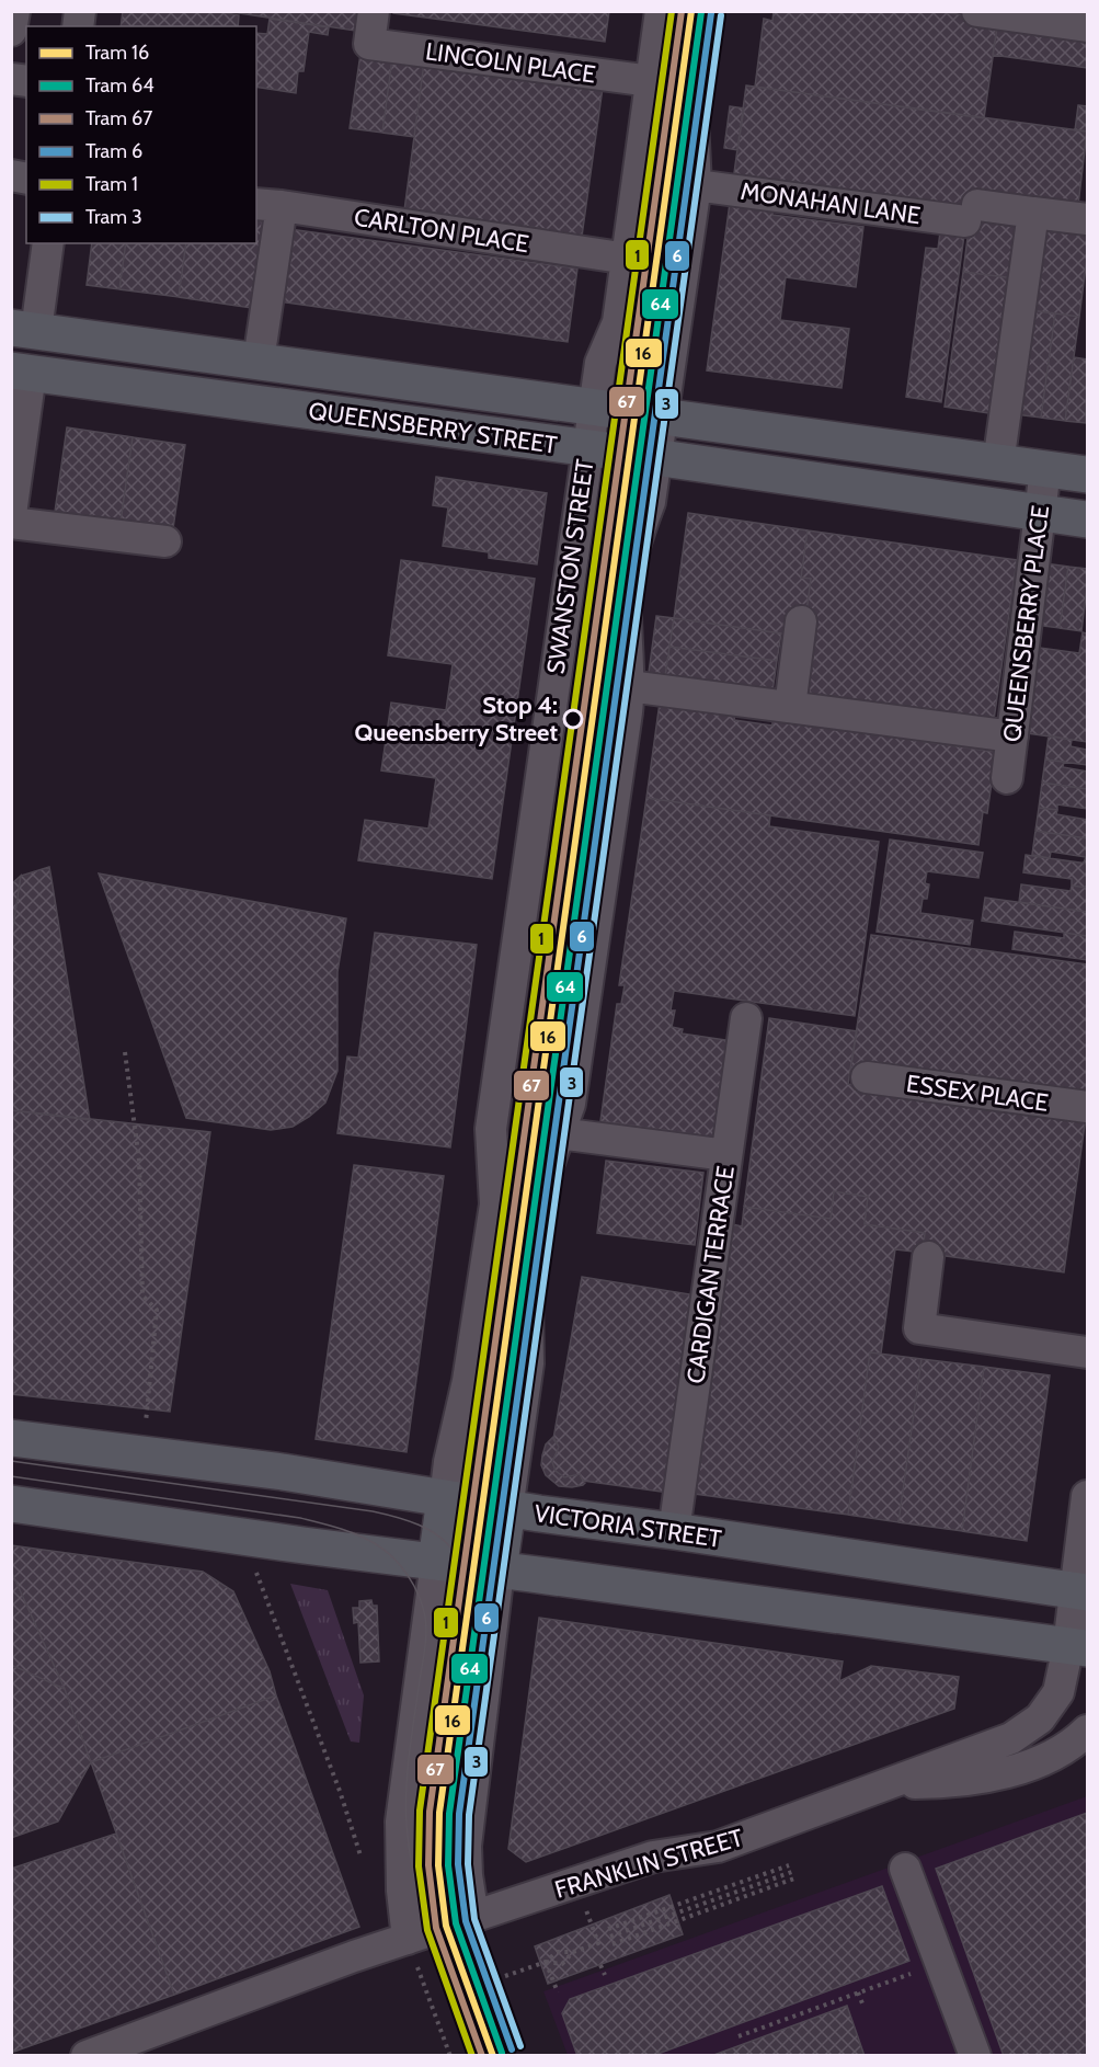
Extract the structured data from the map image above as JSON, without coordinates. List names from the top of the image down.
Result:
{
  "streets": {
    "main road": ["QUEENSBERRY STREET", "SWANSTON STREET", "VICTORIA STREET"],
    "street": [
      "LINCOLN PLACE",
      "MONAHAN LANE",
      "CARLTON PLACE",
      "QUEENSBERRY PLACE",
      "ESSEX PLACE",
      "CARDIGAN TERRACE",
      "FRANKLIN STREET"
    ]
  },
  "crossings": [
    ["LINCOLN PLACE", "SWANSTON STREET"],
    ["CARLTON PLACE", "SWANSTON STREET"],
    ["QUEENSBERRY STREET", "SWANSTON STREET"],
    ["QUEENSBERRY STREET", "QUEENSBERRY PLACE"],
    ["SWANSTON STREET", "VICTORIA STREET"],
    ["SWANSTON STREET", "FRANKLIN STREET"],
    ["CARDIGAN TERRACE", "VICTORIA STREET"],
    ["VICTORIA STREET", "FRANKLIN STREET"]
  ],
  "places": ["Stop 4: Queensberry Street"],
  "lines": [
    "tram line 16",
    "tram line 67",
    "tram line 1",
    "tram line 64",
    "tram line 6",
    "tram line 3"
  ],
  "legend": [
    "Tram 16",
    "Tram 64",
    "Tram 67",
    "Tram 6",
    "Tram 1",
    "Tram 3"
  ]
}
